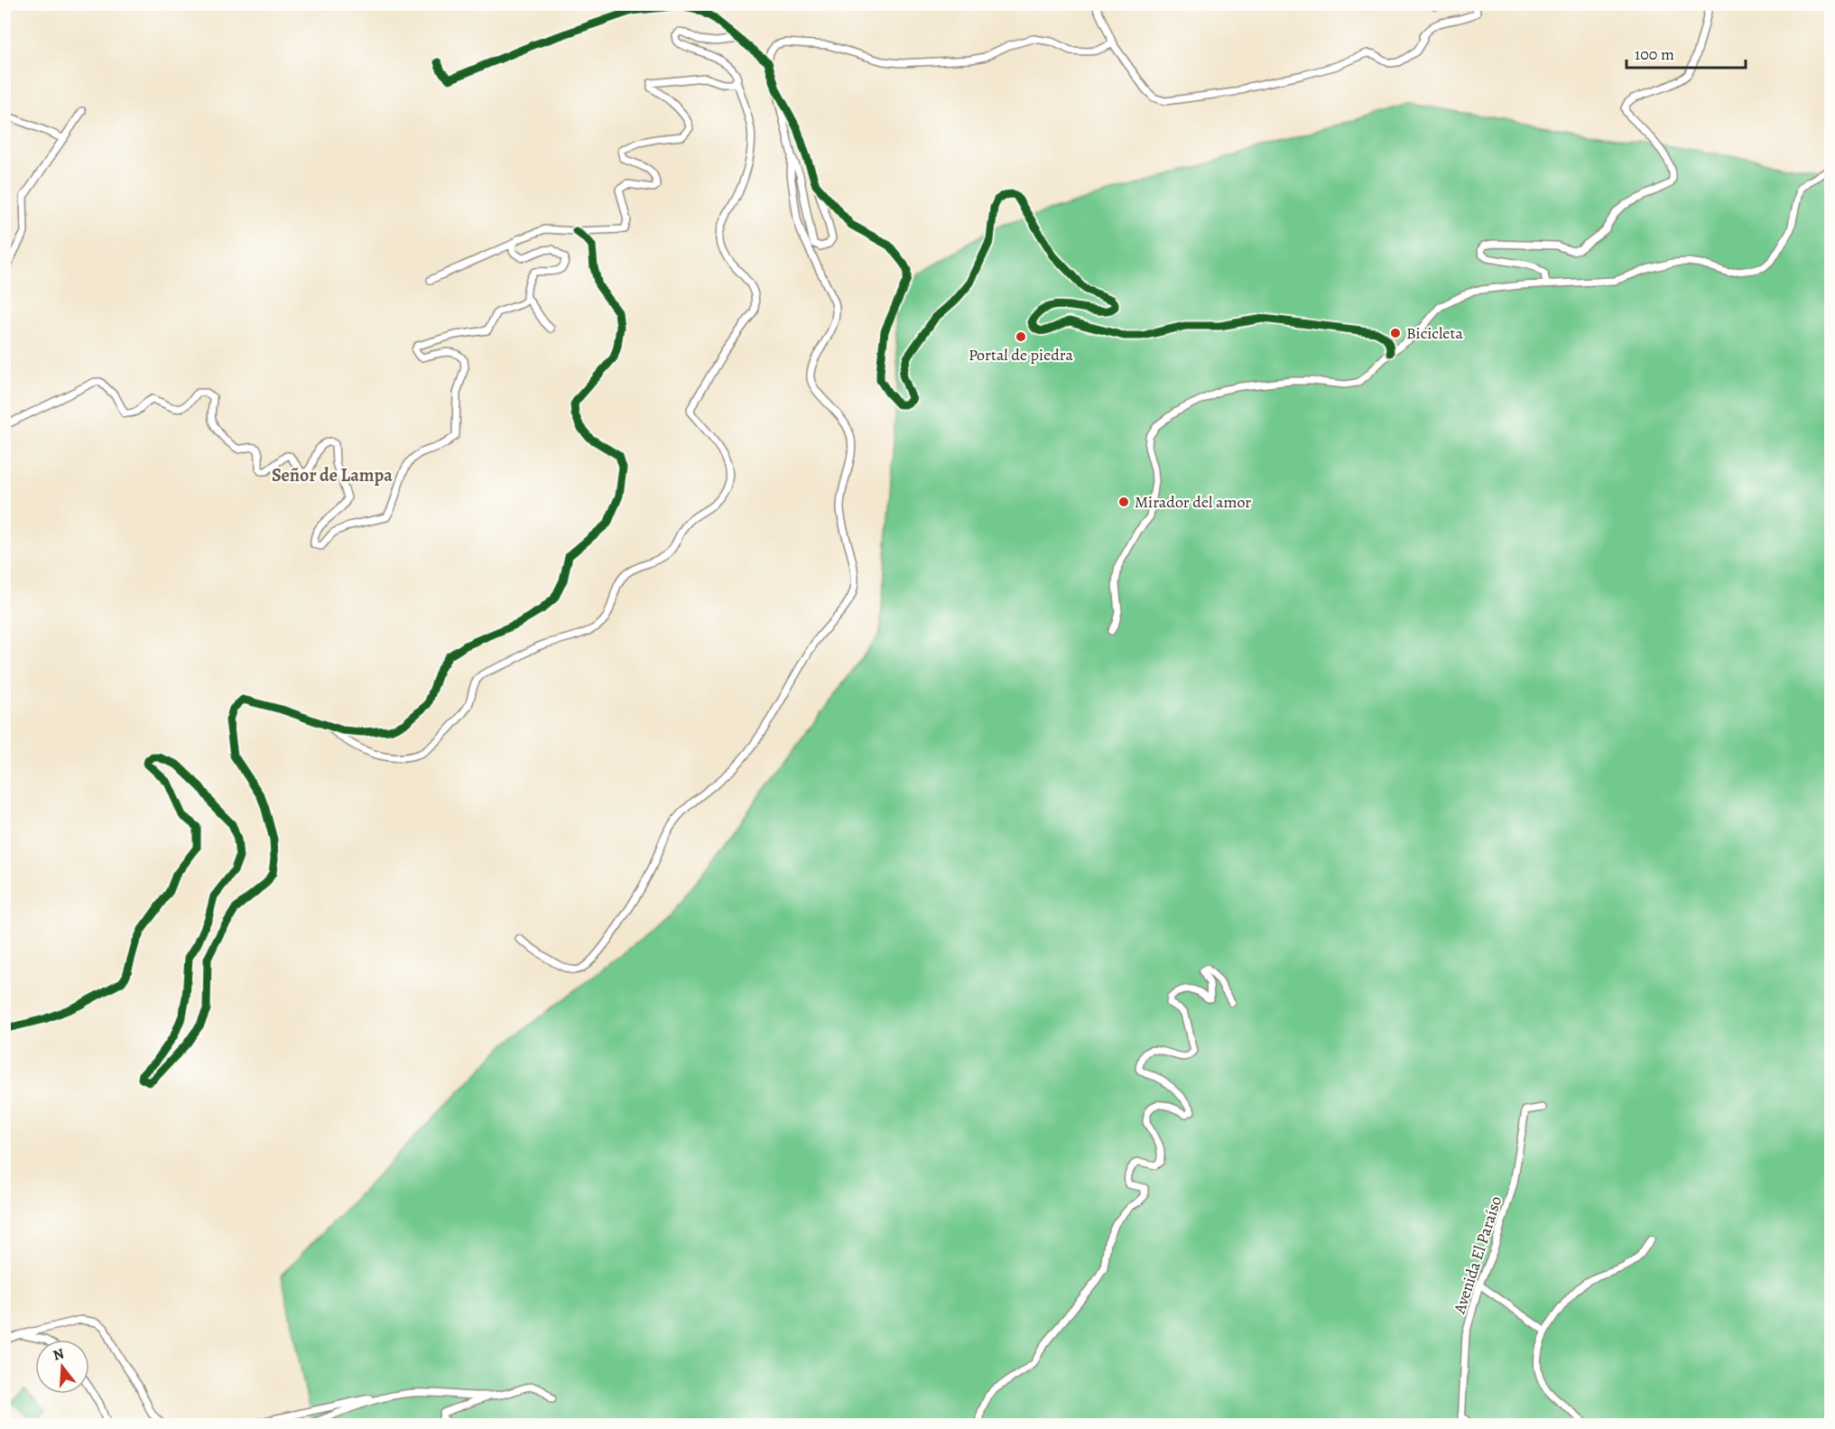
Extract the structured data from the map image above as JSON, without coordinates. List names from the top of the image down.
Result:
{
  "streets": {
    "street": ["Avenida El Paraíso"]
  },
  "districts": ["Señor de Lampa"],
  "places": ["Bicicleta", "Portal de piedra", "Mirador del amor"],
  "scale_bar": "100 m",
  "north": "top"
}
